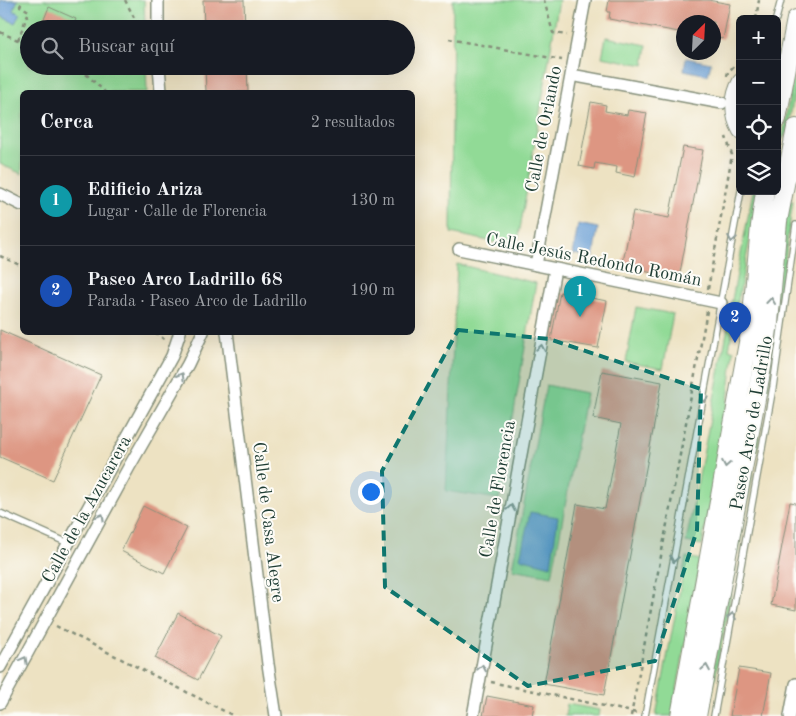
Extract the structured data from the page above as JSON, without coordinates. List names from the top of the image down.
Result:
{
  "streets": {
    "main road": ["Paseo Arco de Ladrillo"],
    "street": [
      "Calle de Orlando",
      "Calle Jesús Redondo Román",
      "Calle de Florencia",
      "Calle de la Azucarera",
      "Calle de Casa Alegre"
    ]
  },
  "crossings": [
    ["Calle de Orlando", "Calle Jesús Redondo Román"],
    ["Calle Jesús Redondo Román", "Calle de Florencia"]
  ],
  "one_way": ["Calle de Florencia"],
  "north": "top right",
  "page": {
    "map_buttons": ["+", "−"],
    "search": "Buscar aquí",
    "heading": ["Cerca", "2 resultados"],
    "list": [
      {
        "mark": "1",
        "name": "Edificio Ariza",
        "note": "Lugar · Calle de Florencia",
        "value": "130 m"
      },
      {
        "mark": "2",
        "name": "Paseo Arco Ladrillo 68",
        "note": "Parada · Paseo Arco de Ladrillo",
        "value": "190 m"
      }
    ],
    "pins": ["1", "2"]
  }
}
